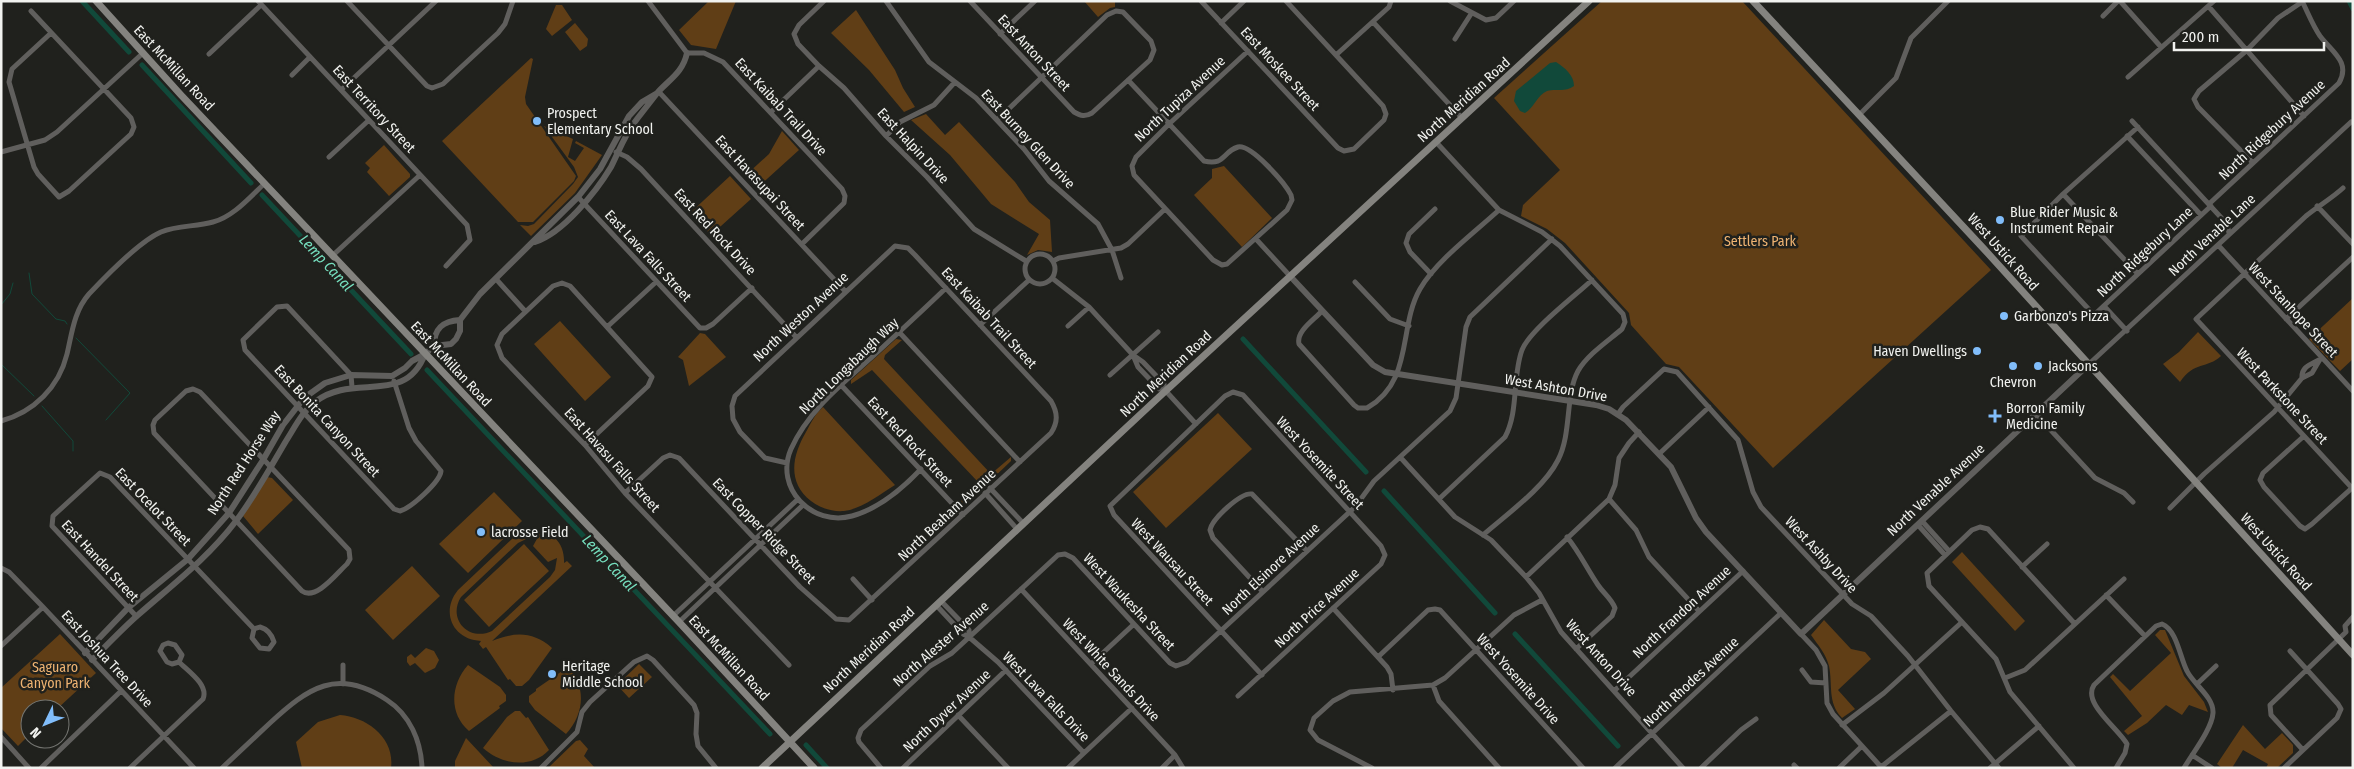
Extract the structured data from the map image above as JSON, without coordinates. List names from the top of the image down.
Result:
{
  "streets": {
    "main road": ["East McMillan Road", "North Meridian Road", "West Ustick Road"],
    "street": [
      "East Anton Street",
      "East Moskee Street",
      "North Tupiza Avenue",
      "East Kaibab Trail Drive",
      "East Territory Street",
      "North Ridgebury Avenue",
      "East Burney Glen Drive",
      "East Halpin Drive",
      "East Havasupai Street",
      "East Red Rock Drive",
      "North Venable Lane",
      "North Ridgebury Lane",
      "East Lava Falls Street",
      "West Stanhope Street",
      "North Weston Avenue",
      "East Kaibab Trail Street",
      "North Longabaugh Way",
      "West Ashton Drive",
      "West Parkstone Street",
      "East Bonita Canyon Street",
      "East Red Rock Street",
      "East Havasu Falls Street",
      "North Red Horse Way",
      "West Yosemite Street",
      "North Venable Avenue",
      "East Ocelot Street",
      "North Beaham Avenue",
      "East Copper Ridge Street",
      "West Ashby Drive",
      "East Handel Street",
      "West Wausau Street",
      "North Elsinore Avenue",
      "West Waukesha Street",
      "North Price Avenue",
      "North Frandon Avenue",
      "North Alester Avenue",
      "West Anton Drive",
      "East Joshua Tree Drive",
      "West White Sands Drive",
      "West Yosemite Drive",
      "North Rhodes Avenue",
      "West Lava Falls Drive",
      "North Dyver Avenue"
    ]
  },
  "crossings": [
    ["East McMillan Road", "North Meridian Road"],
    ["East McMillan Road", "North Red Horse Way"],
    ["East Moskee Street", "North Tupiza Avenue"],
    ["North Meridian Road", "West Ashton Drive"],
    ["North Meridian Road", "West Lava Falls Drive"],
    ["East Kaibab Trail Drive", "East Havasupai Street"],
    ["East Kaibab Trail Drive", "North Red Horse Way"],
    ["North Ridgebury Avenue", "North Ridgebury Lane"],
    ["East Havasupai Street", "North Weston Avenue"],
    ["East Havasupai Street", "North Red Horse Way"],
    ["East Red Rock Drive", "East Lava Falls Street"],
    ["East Red Rock Drive", "North Weston Avenue"],
    ["East Red Rock Drive", "North Red Horse Way"],
    ["North Venable Lane", "West Ustick Road"],
    ["North Venable Lane", "West Stanhope Street"],
    ["North Venable Lane", "North Venable Avenue"],
    ["West Ustick Road", "North Venable Avenue"],
    ["East Lava Falls Street", "North Red Horse Way"],
    ["West Stanhope Street", "West Parkstone Street"],
    ["North Weston Avenue", "East Kaibab Trail Street"],
    ["North Weston Avenue", "North Longabaugh Way"],
    ["East Kaibab Trail Street", "North Longabaugh Way"],
    ["East Kaibab Trail Street", "North Beaham Avenue"],
    ["North Longabaugh Way", "East Red Rock Street"],
    ["West Ashton Drive", "North Venable Avenue"],
    ["West Ashton Drive", "West Ashby Drive"],
    ["West Ashton Drive", "North Elsinore Avenue"],
    ["West Ashton Drive", "North Frandon Avenue"],
    ["West Ashton Drive", "North Rhodes Avenue"],
    ["East Bonita Canyon Street", "North Red Horse Way"],
    ["East Red Rock Street", "North Beaham Avenue"],
    ["East Havasu Falls Street", "East Copper Ridge Street"],
    ["North Red Horse Way", "East Ocelot Street"],
    ["North Red Horse Way", "East Handel Street"],
    ["North Red Horse Way", "East Joshua Tree Drive"],
    ["West Yosemite Street", "West Wausau Street"],
    ["West Yosemite Street", "North Elsinore Avenue"],
    ["West Yosemite Street", "North Price Avenue"],
    ["North Venable Avenue", "West Ashby Drive"],
    ["East Ocelot Street", "East Handel Street"],
    ["North Beaham Avenue", "East Copper Ridge Street"],
    ["West Wausau Street", "North Elsinore Avenue"],
    ["West Wausau Street", "North Price Avenue"],
    ["North Elsinore Avenue", "West Waukesha Street"],
    ["North Elsinore Avenue", "West Anton Drive"],
    ["West Waukesha Street", "North Alester Avenue"],
    ["North Frandon Avenue", "West Anton Drive"],
    ["North Alester Avenue", "West White Sands Drive"],
    ["North Alester Avenue", "West Lava Falls Drive"],
    ["West Anton Drive", "North Rhodes Avenue"],
    ["West Lava Falls Drive", "North Dyver Avenue"]
  ],
  "water": ["Lemp Canal"],
  "parks": ["Settlers Park", "Saguaro Canyon Park"],
  "places": {
    "other": [
      "Prospect Elementary School",
      "Blue Rider Music & Instrument Repair",
      "Garbonzo's Pizza",
      "Haven Dwellings",
      "Chevron",
      "Jacksons",
      "lacrosse Field",
      "Heritage Middle School"
    ],
    "health": ["Borron Family Medicine"]
  },
  "scale_bar": "200 m",
  "north": "bottom left"
}
